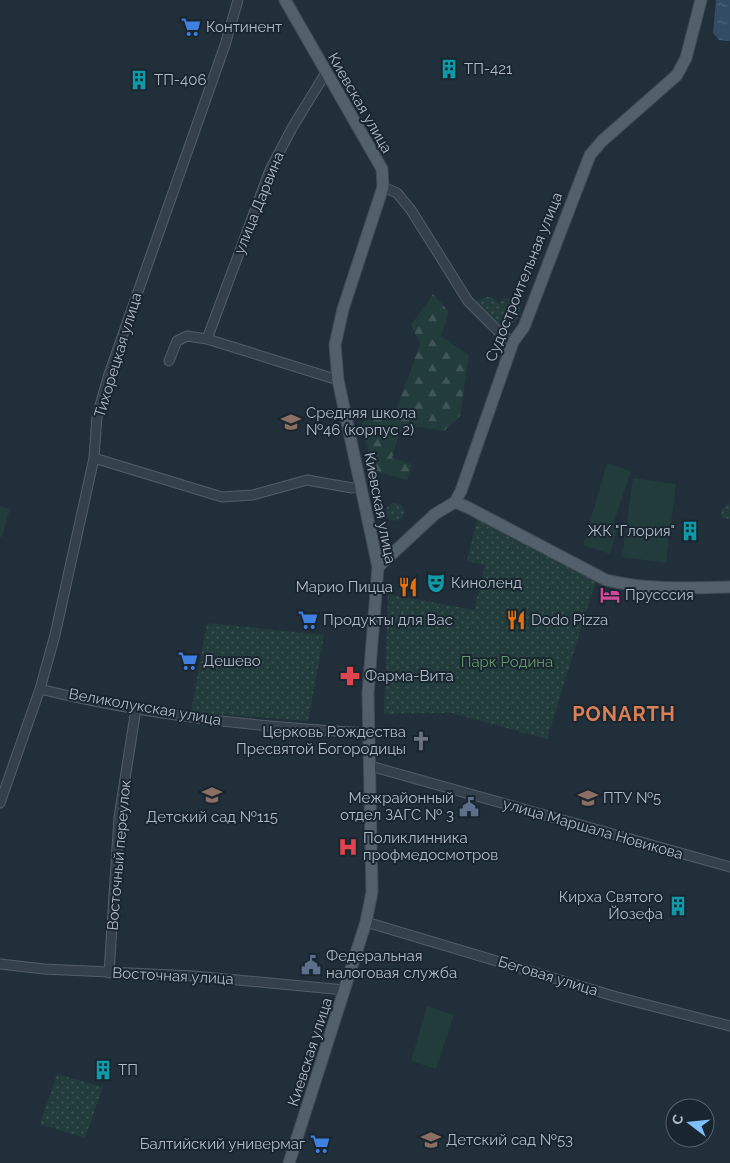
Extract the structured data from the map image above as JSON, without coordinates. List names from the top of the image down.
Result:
{
  "streets": {
    "main road": ["Киевская улица", "Судостроительная улица"],
    "street": [
      "улица Дарвина",
      "Тихорецкая улица",
      "Великолукская улица",
      "улица Маршала Новикова",
      "Восточный переулок",
      "Восточная улица",
      "Беговая улица"
    ]
  },
  "crossings": [
    ["Киевская улица", "улица Дарвина"],
    ["Киевская улица", "Великолукская улица"],
    ["Киевская улица", "улица Маршала Новикова"],
    ["Киевская улица", "Восточная улица"],
    ["Киевская улица", "Беговая улица"],
    ["Тихорецкая улица", "Великолукская улица"],
    ["Великолукская улица", "Восточный переулок"],
    ["Восточный переулок", "Восточная улица"]
  ],
  "districts": ["PONARTH"],
  "parks": ["Парк Родина"],
  "places": {
    "supermarket": [
      "Континент",
      "Продукты для Вас",
      "Дешево",
      "Балтийский универмаг"
    ],
    "building": [
      "ТП-421",
      "ТП-406",
      "ЖК \"Глория\"",
      "Кирха Святого Йозефа",
      "ТП"
    ],
    "school or university": [
      "Средняя школа №46 (корпус 2)",
      "Детский сад №115",
      "ПТУ №5",
      "Детский сад №53"
    ],
    "theatre": ["Киноленд"],
    "restaurant": ["Марио Пицца", "Dodo Pizza"],
    "hotel": ["Прусссия"],
    "pharmacy": ["Фарма-Вита"],
    "church": ["Церковь Рождества Пресвятой Богородицы"],
    "public building": ["Межрайонный отдел ЗАГС № 3", "Федеральная налоговая служба"],
    "hospital": ["Поликлинника профмедосмотров"]
  },
  "north": "left"
}
